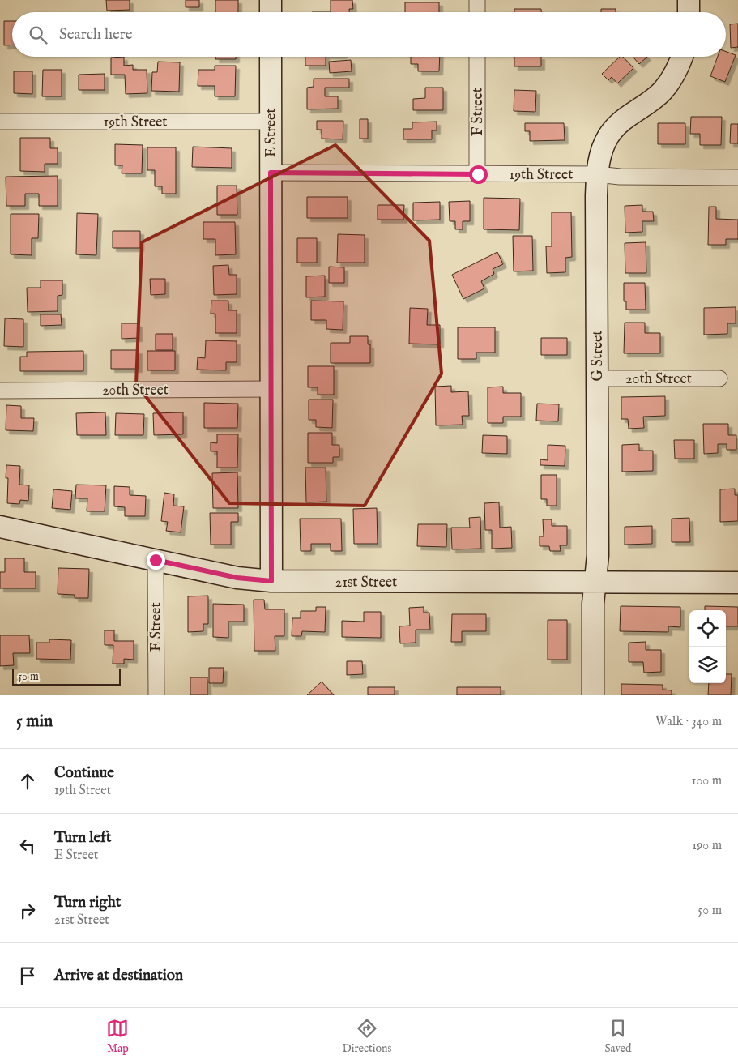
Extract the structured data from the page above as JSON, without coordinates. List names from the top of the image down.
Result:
{
  "streets": {
    "street": [
      "F Street",
      "19th Street",
      "E Street",
      "G Street",
      "20th Street",
      "21st Street"
    ]
  },
  "crossings": [
    ["F Street", "19th Street"],
    ["19th Street", "E Street"],
    ["19th Street", "G Street"],
    ["E Street", "20th Street"],
    ["E Street", "21st Street"],
    ["G Street", "20th Street"],
    ["G Street", "21st Street"]
  ],
  "scale_bar": "50 m",
  "page": {
    "search": "Search here",
    "scale": "50 m",
    "heading": ["5 min", "Walk · 340 m"],
    "list": [
      ["Continue", "19th Street", "100 m"],
      ["Turn left", "E Street", "190 m"],
      ["Turn right", "21st Street", "50 m"],
      "Arrive at destination"
    ],
    "nav": ["Map", "Directions", "Saved"]
  }
}
